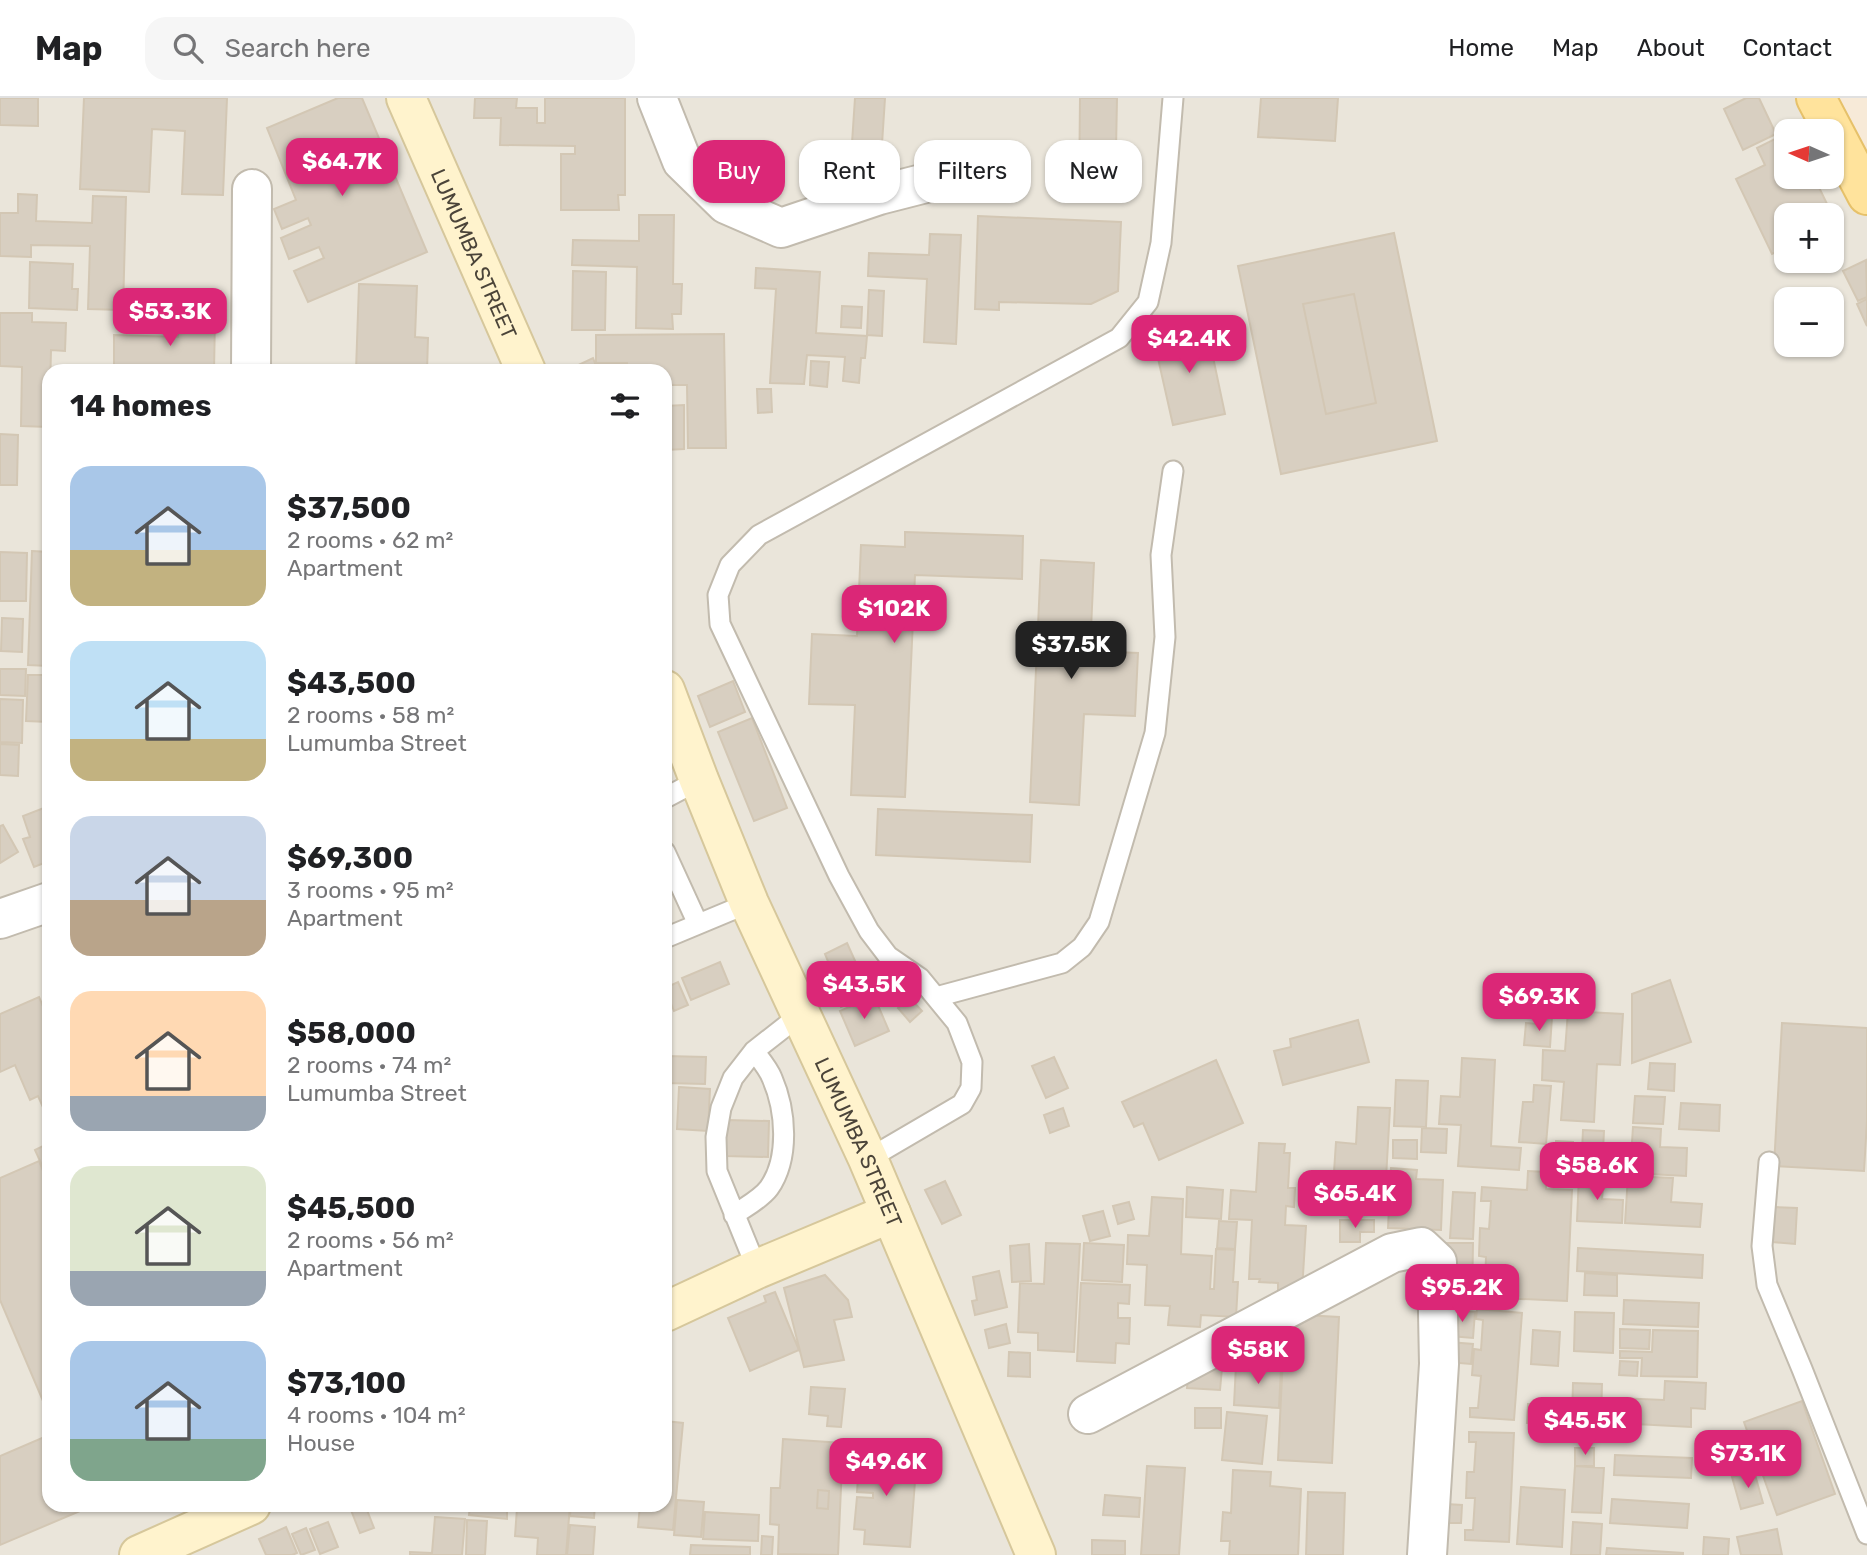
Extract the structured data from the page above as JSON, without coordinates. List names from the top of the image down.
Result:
{
  "streets": {
    "main road": ["LUMUMBA STREET"]
  },
  "north": "left",
  "page": {
    "header": "Map",
    "search": "Search here",
    "nav": [
      "Home",
      "Map",
      "About",
      "Contact"
    ],
    "map_buttons": ["+", "−"],
    "price": [
      "$64.7K",
      "$53.3K",
      "$42.4K",
      "$102K",
      "$37.5K",
      "$43.5K",
      "$69.3K",
      "$58.6K",
      "$65.4K",
      "$95.2K",
      "$58K",
      "$45.5K",
      "$73.1K",
      "$49.6K"
    ],
    "chip": [
      "Buy",
      "Rent",
      "Filters",
      "New"
    ],
    "heading": "14 homes",
    "list": [
      {
        "name": "$37,500",
        "note": "2 rooms · 62 m² · Apartment"
      },
      {
        "name": "$43,500",
        "note": "2 rooms · 58 m² · Lumumba Street"
      },
      {
        "name": "$69,300",
        "note": "3 rooms · 95 m² · Apartment"
      },
      {
        "name": "$58,000",
        "note": "2 rooms · 74 m² · Lumumba Street"
      },
      {
        "name": "$45,500",
        "note": "2 rooms · 56 m² · Apartment"
      },
      {
        "name": "$73,100",
        "note": "4 rooms · 104 m² · House"
      }
    ]
  }
}
